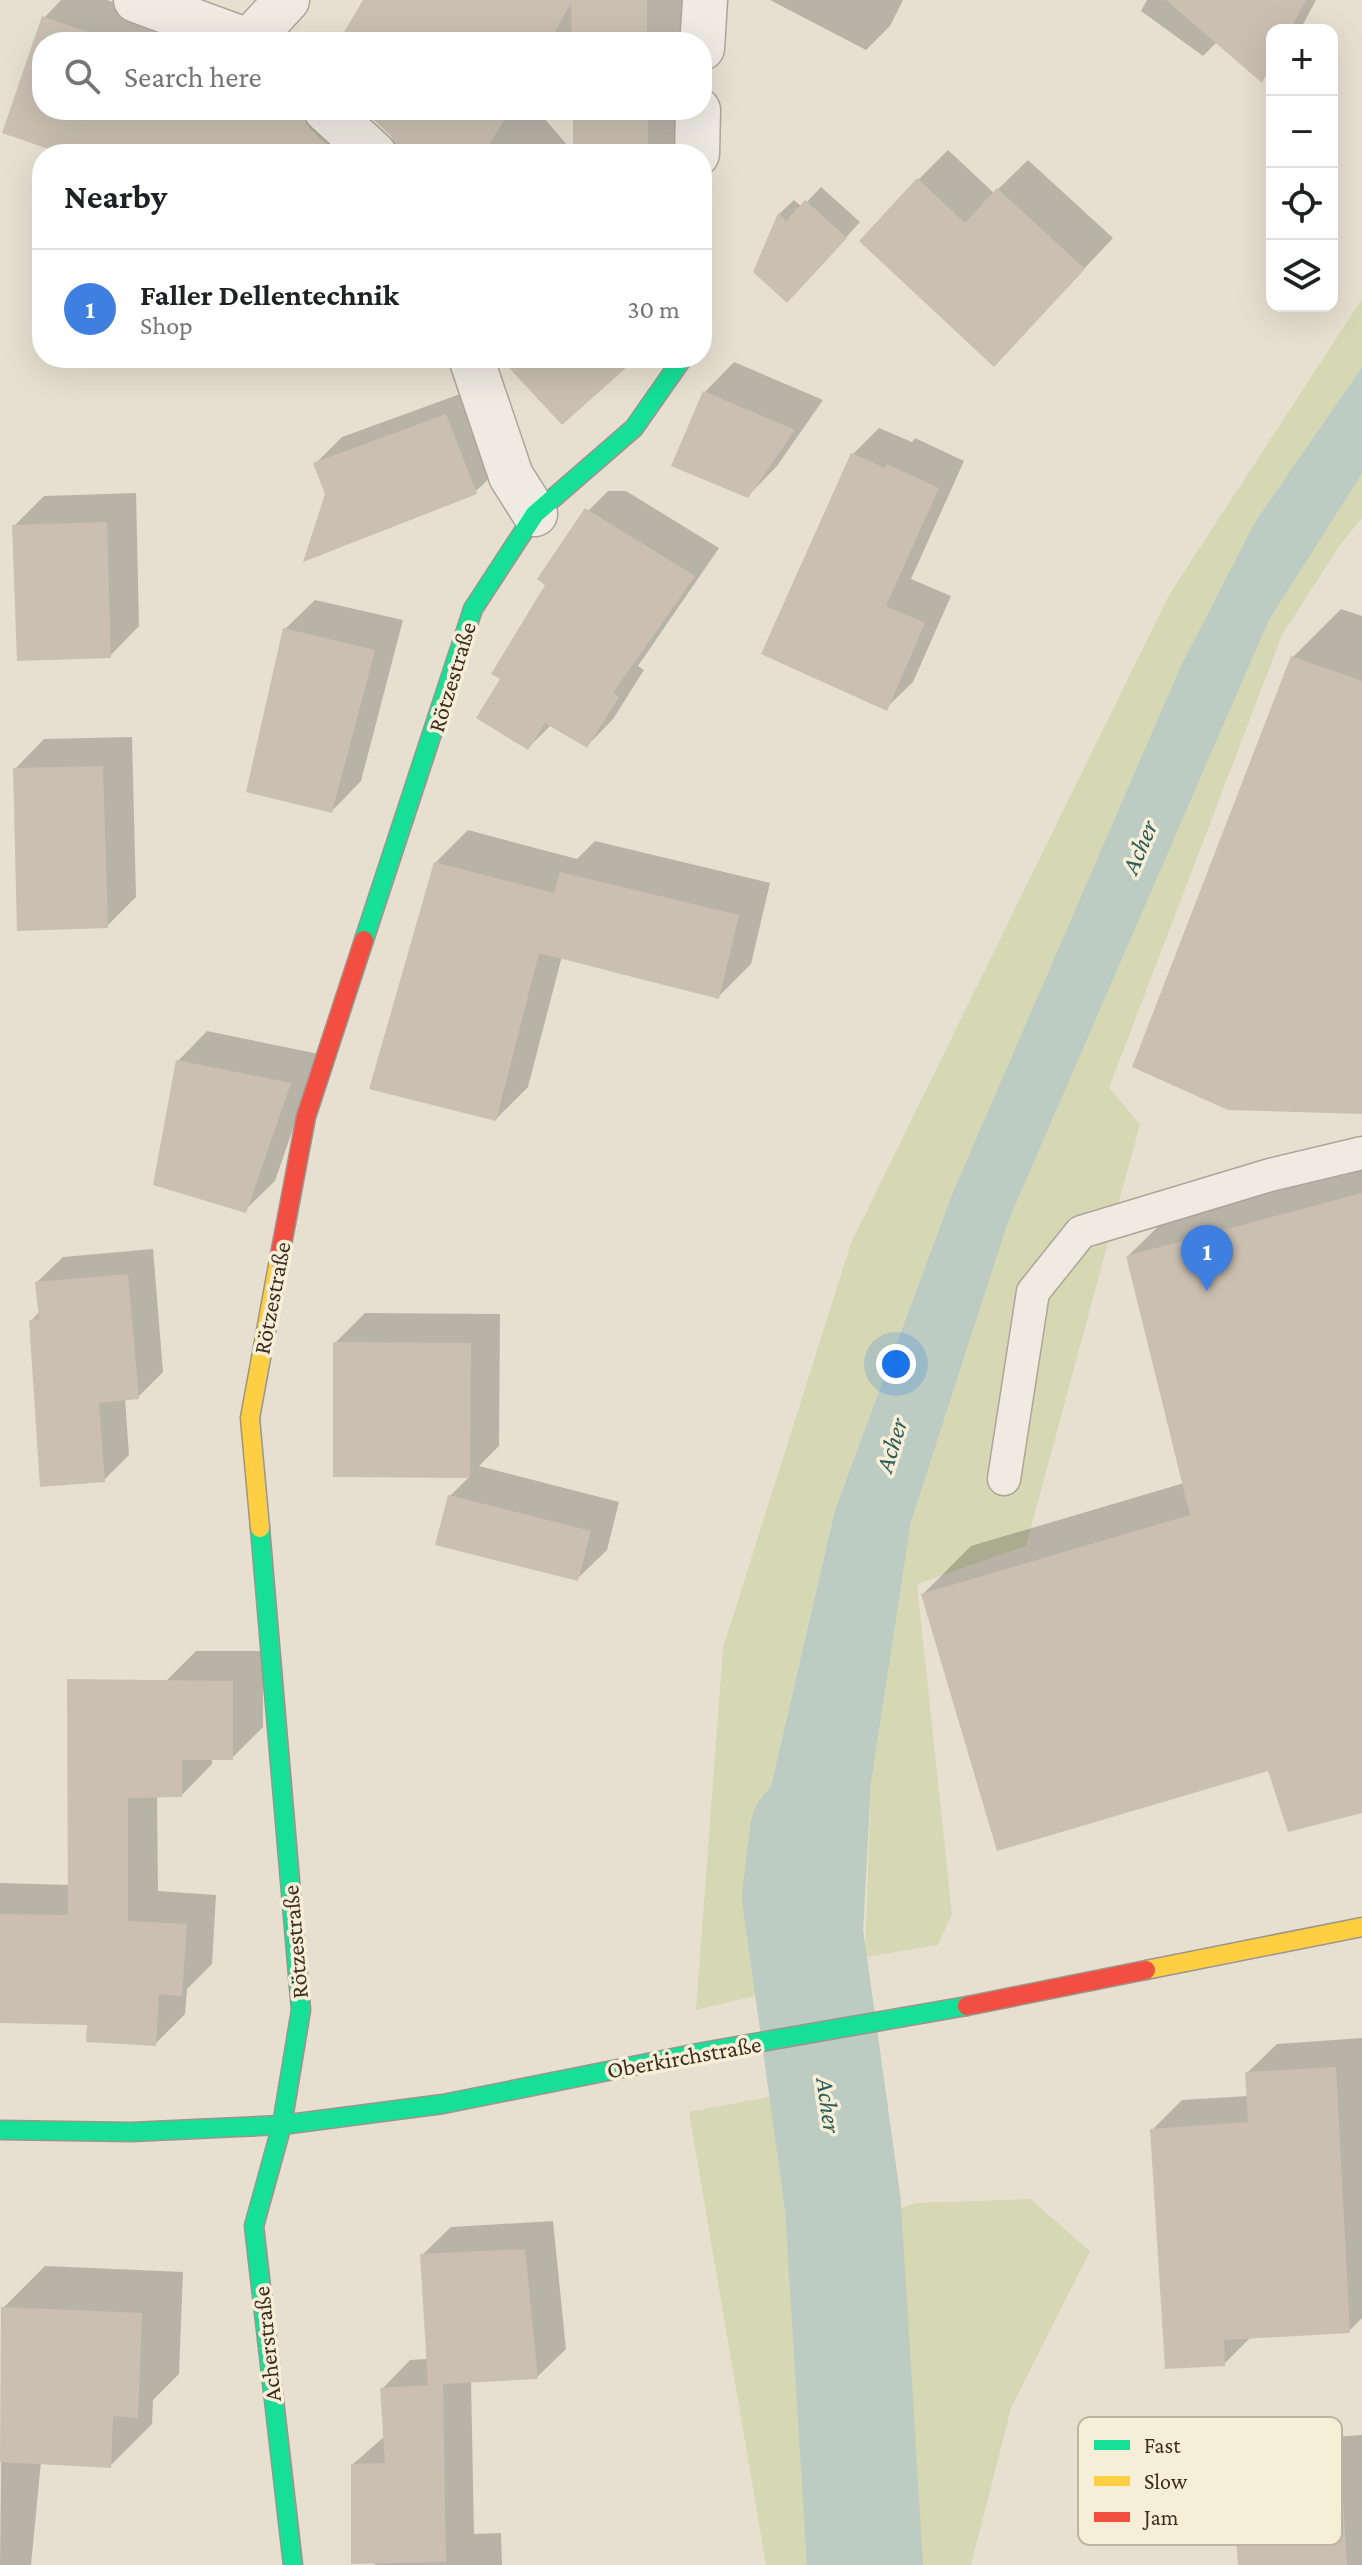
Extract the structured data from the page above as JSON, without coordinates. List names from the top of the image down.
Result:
{
  "streets": {
    "street": ["Rötzestraße", "Oberkirchstraße", "Acherstraße"]
  },
  "crossings": [
    ["Rötzestraße", "Oberkirchstraße"],
    ["Rötzestraße", "Acherstraße"],
    ["Oberkirchstraße", "Acherstraße"]
  ],
  "water": ["Acher"],
  "legend": ["Fast", "Slow", "Jam"],
  "page": {
    "map_buttons": ["+", "−"],
    "search": "Search here",
    "heading": "Nearby",
    "list": [
      {
        "mark": "1",
        "name": "Faller Dellentechnik",
        "note": "Shop",
        "value": "30 m"
      }
    ],
    "pins": "1"
  }
}
